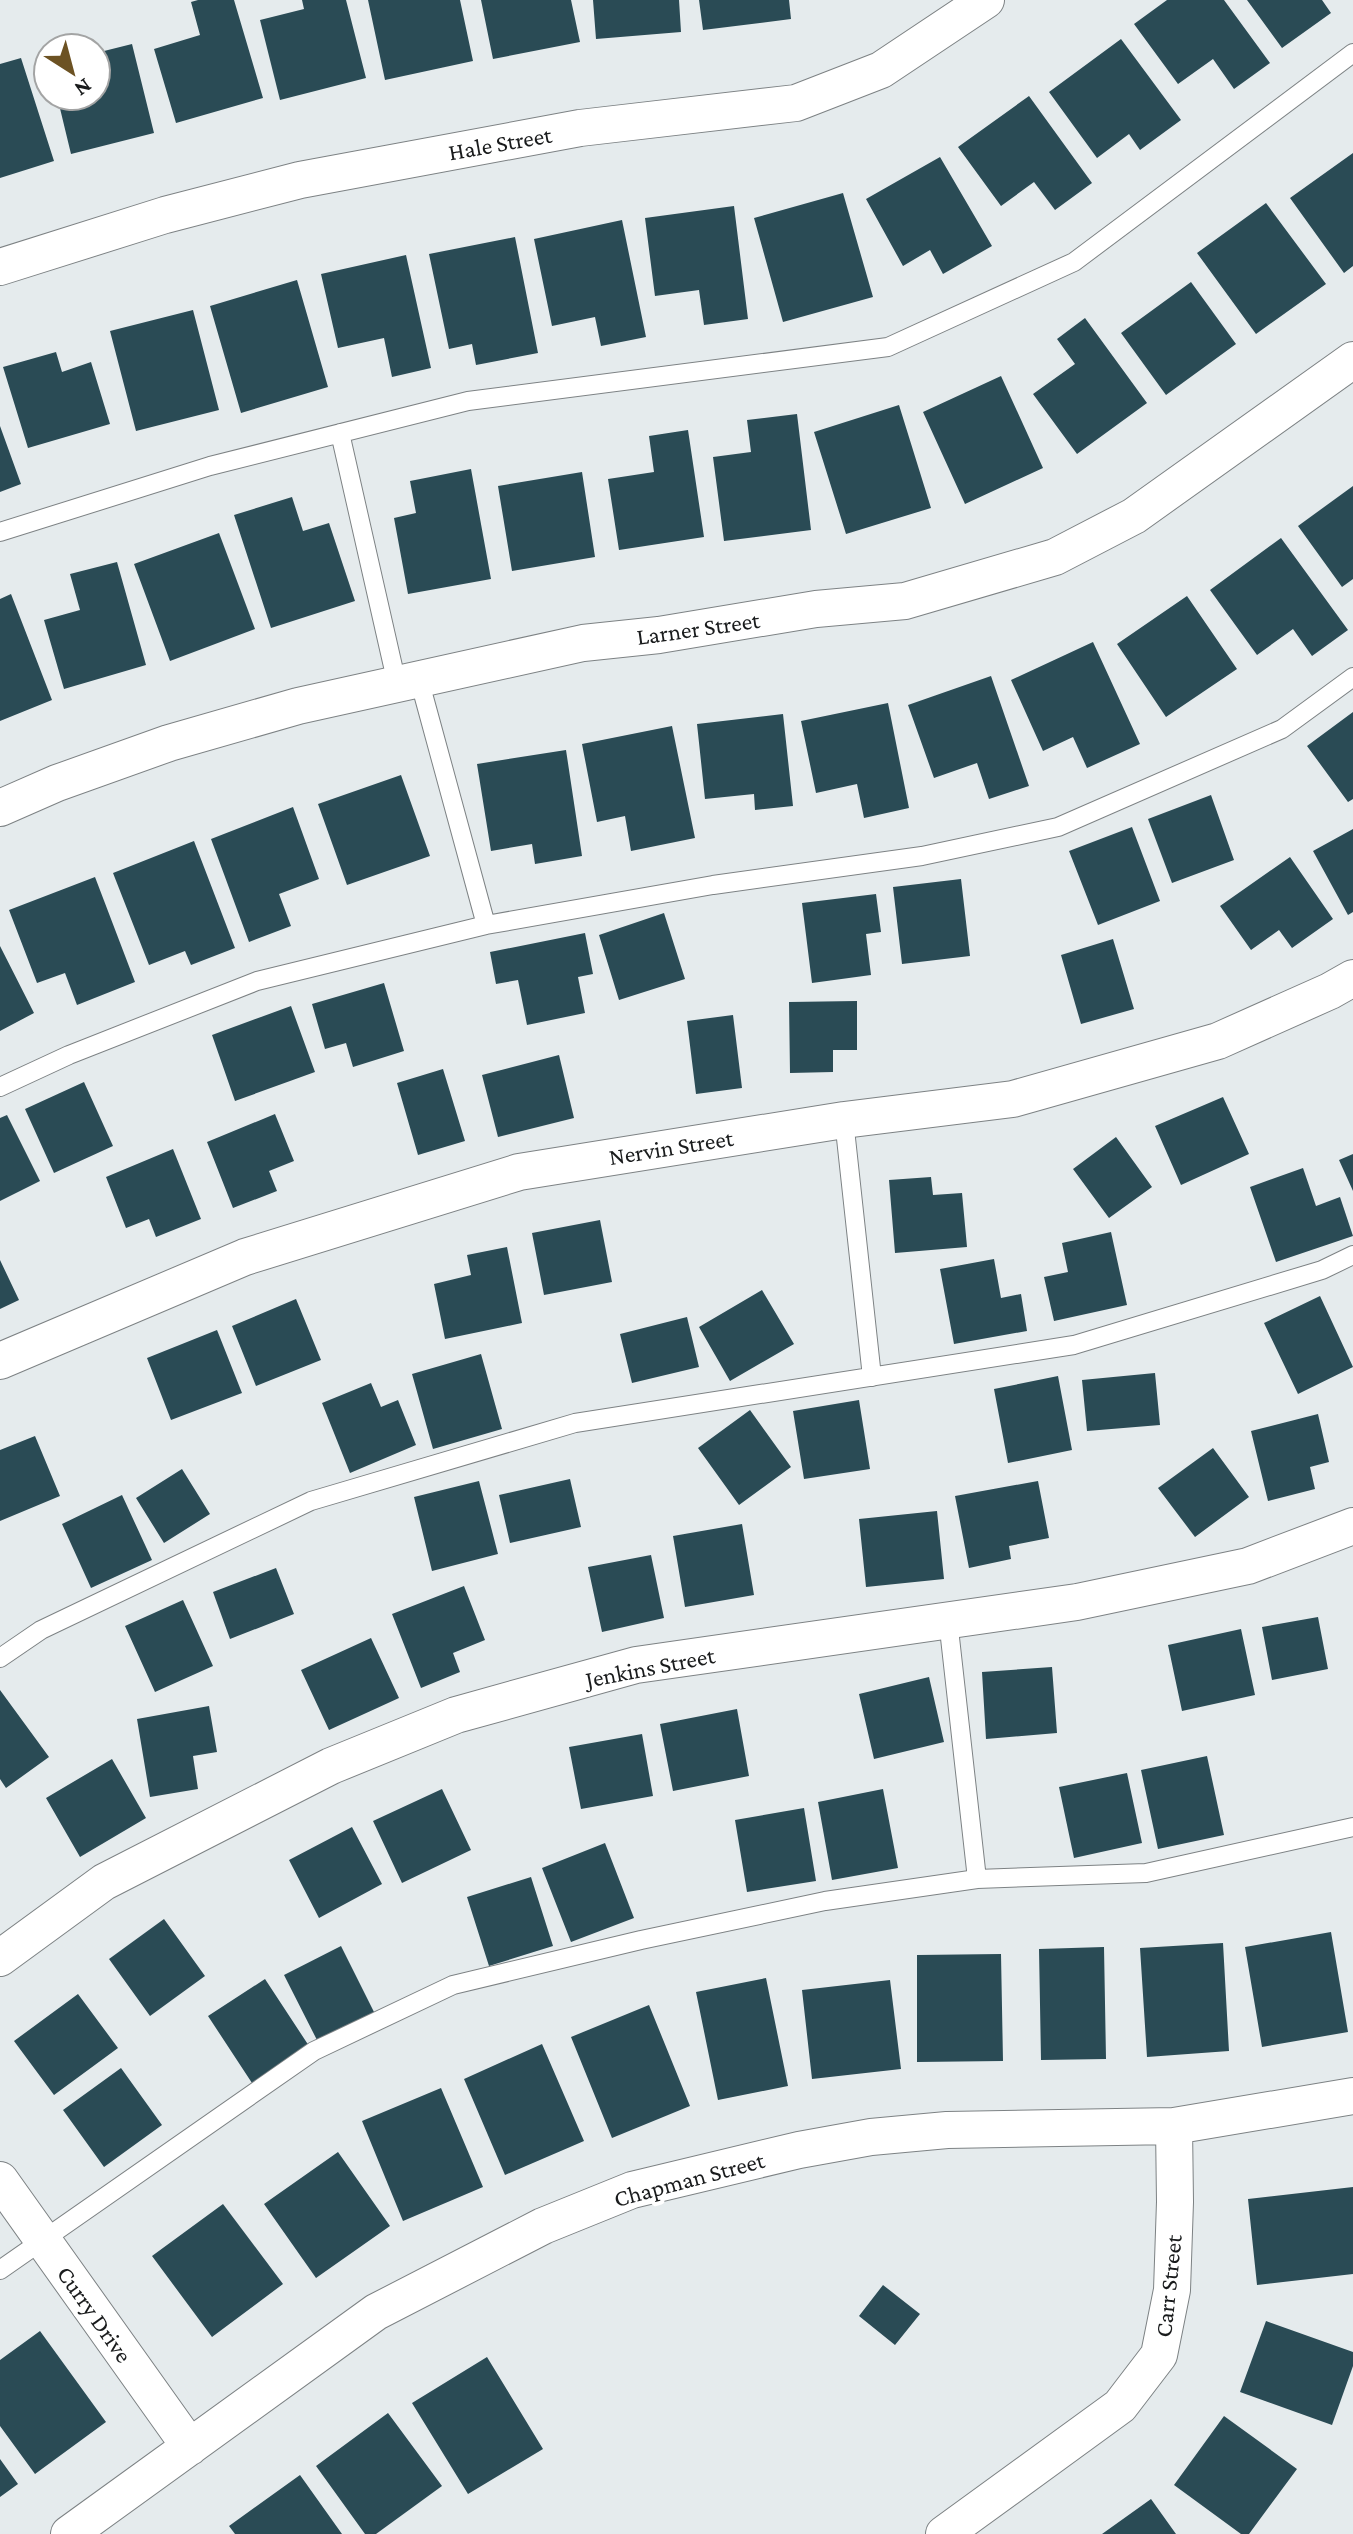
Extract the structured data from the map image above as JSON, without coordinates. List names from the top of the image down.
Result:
{
  "streets": {
    "street": [
      "Hale Street",
      "Larner Street",
      "Nervin Street",
      "Jenkins Street",
      "Chapman Street",
      "Carr Street",
      "Curry Drive"
    ]
  },
  "crossings": [
    ["Chapman Street", "Carr Street"],
    ["Chapman Street", "Curry Drive"]
  ],
  "north": "bottom right"
}
